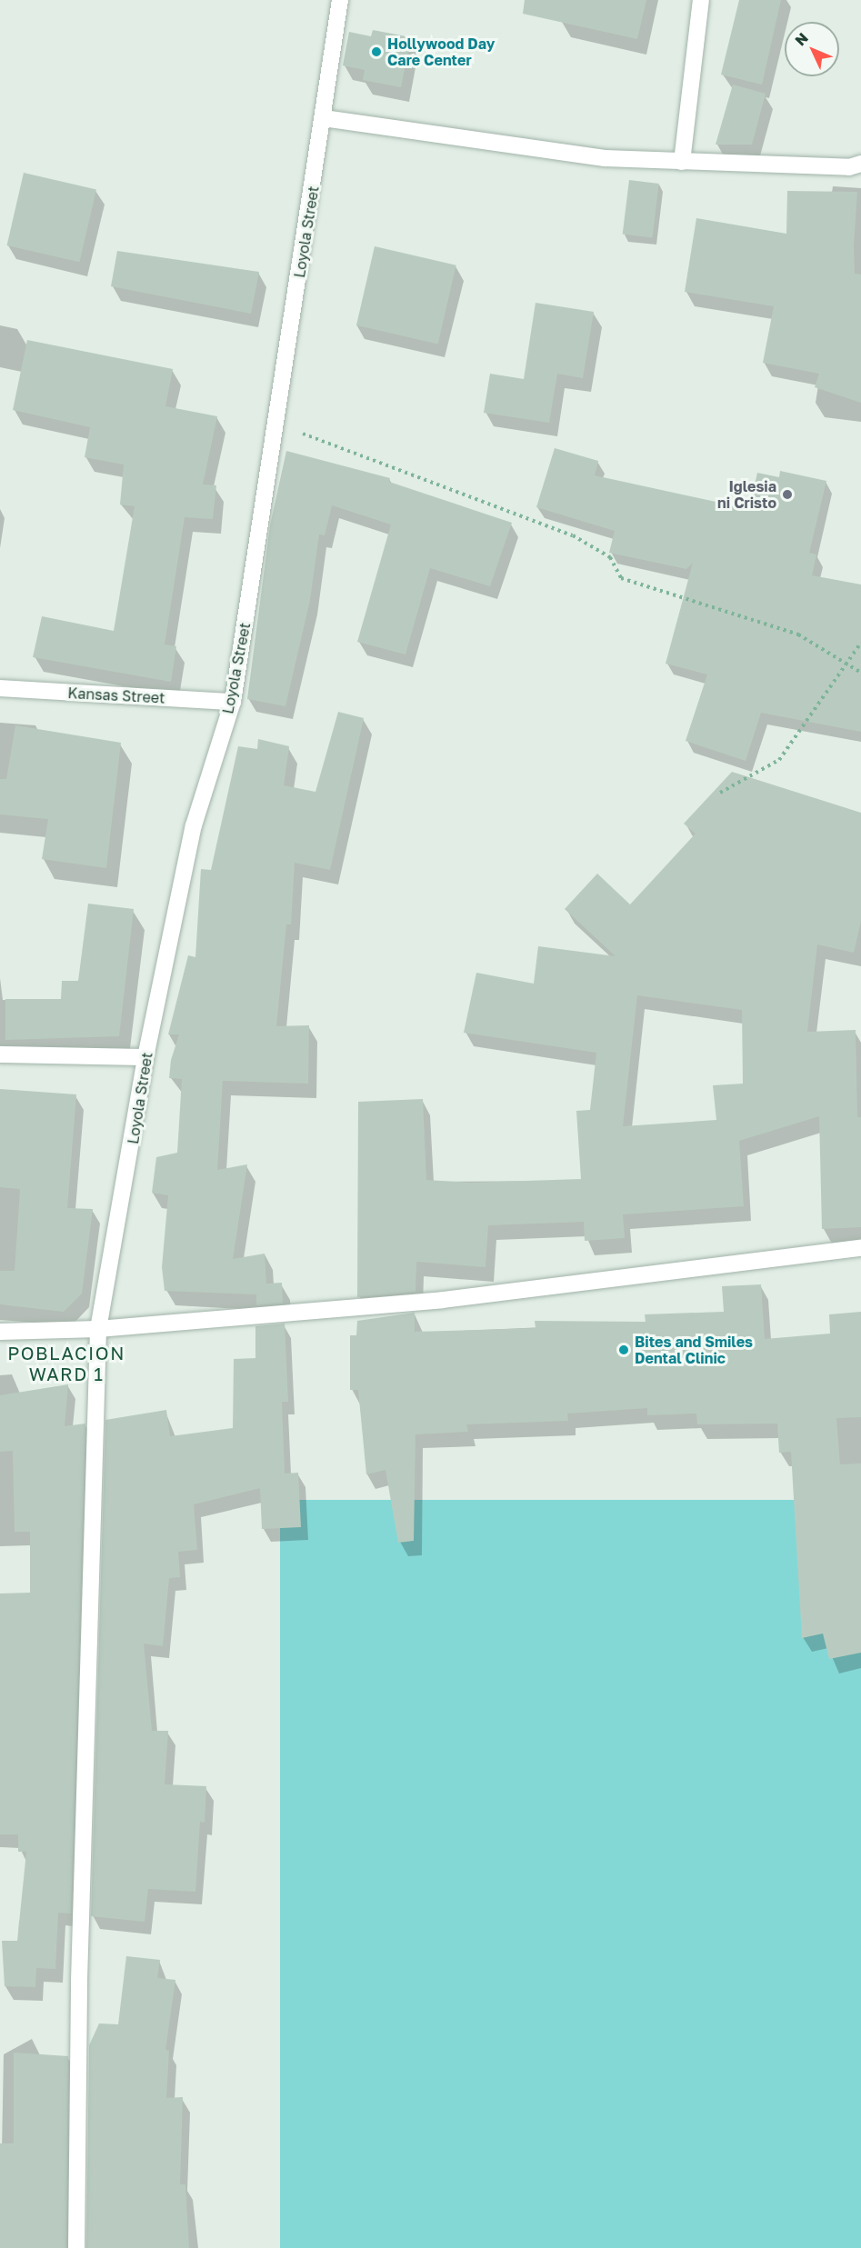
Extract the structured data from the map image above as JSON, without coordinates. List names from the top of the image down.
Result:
{
  "streets": {
    "street": ["Loyola Street", "Kansas Street"]
  },
  "crossings": [
    ["Loyola Street", "Kansas Street"]
  ],
  "districts": ["POBLACION WARD 1"],
  "places": ["Hollywood Day Care Center", "Iglesia ni Cristo", "Bites and Smiles Dental Clinic"],
  "north": "top left"
}
